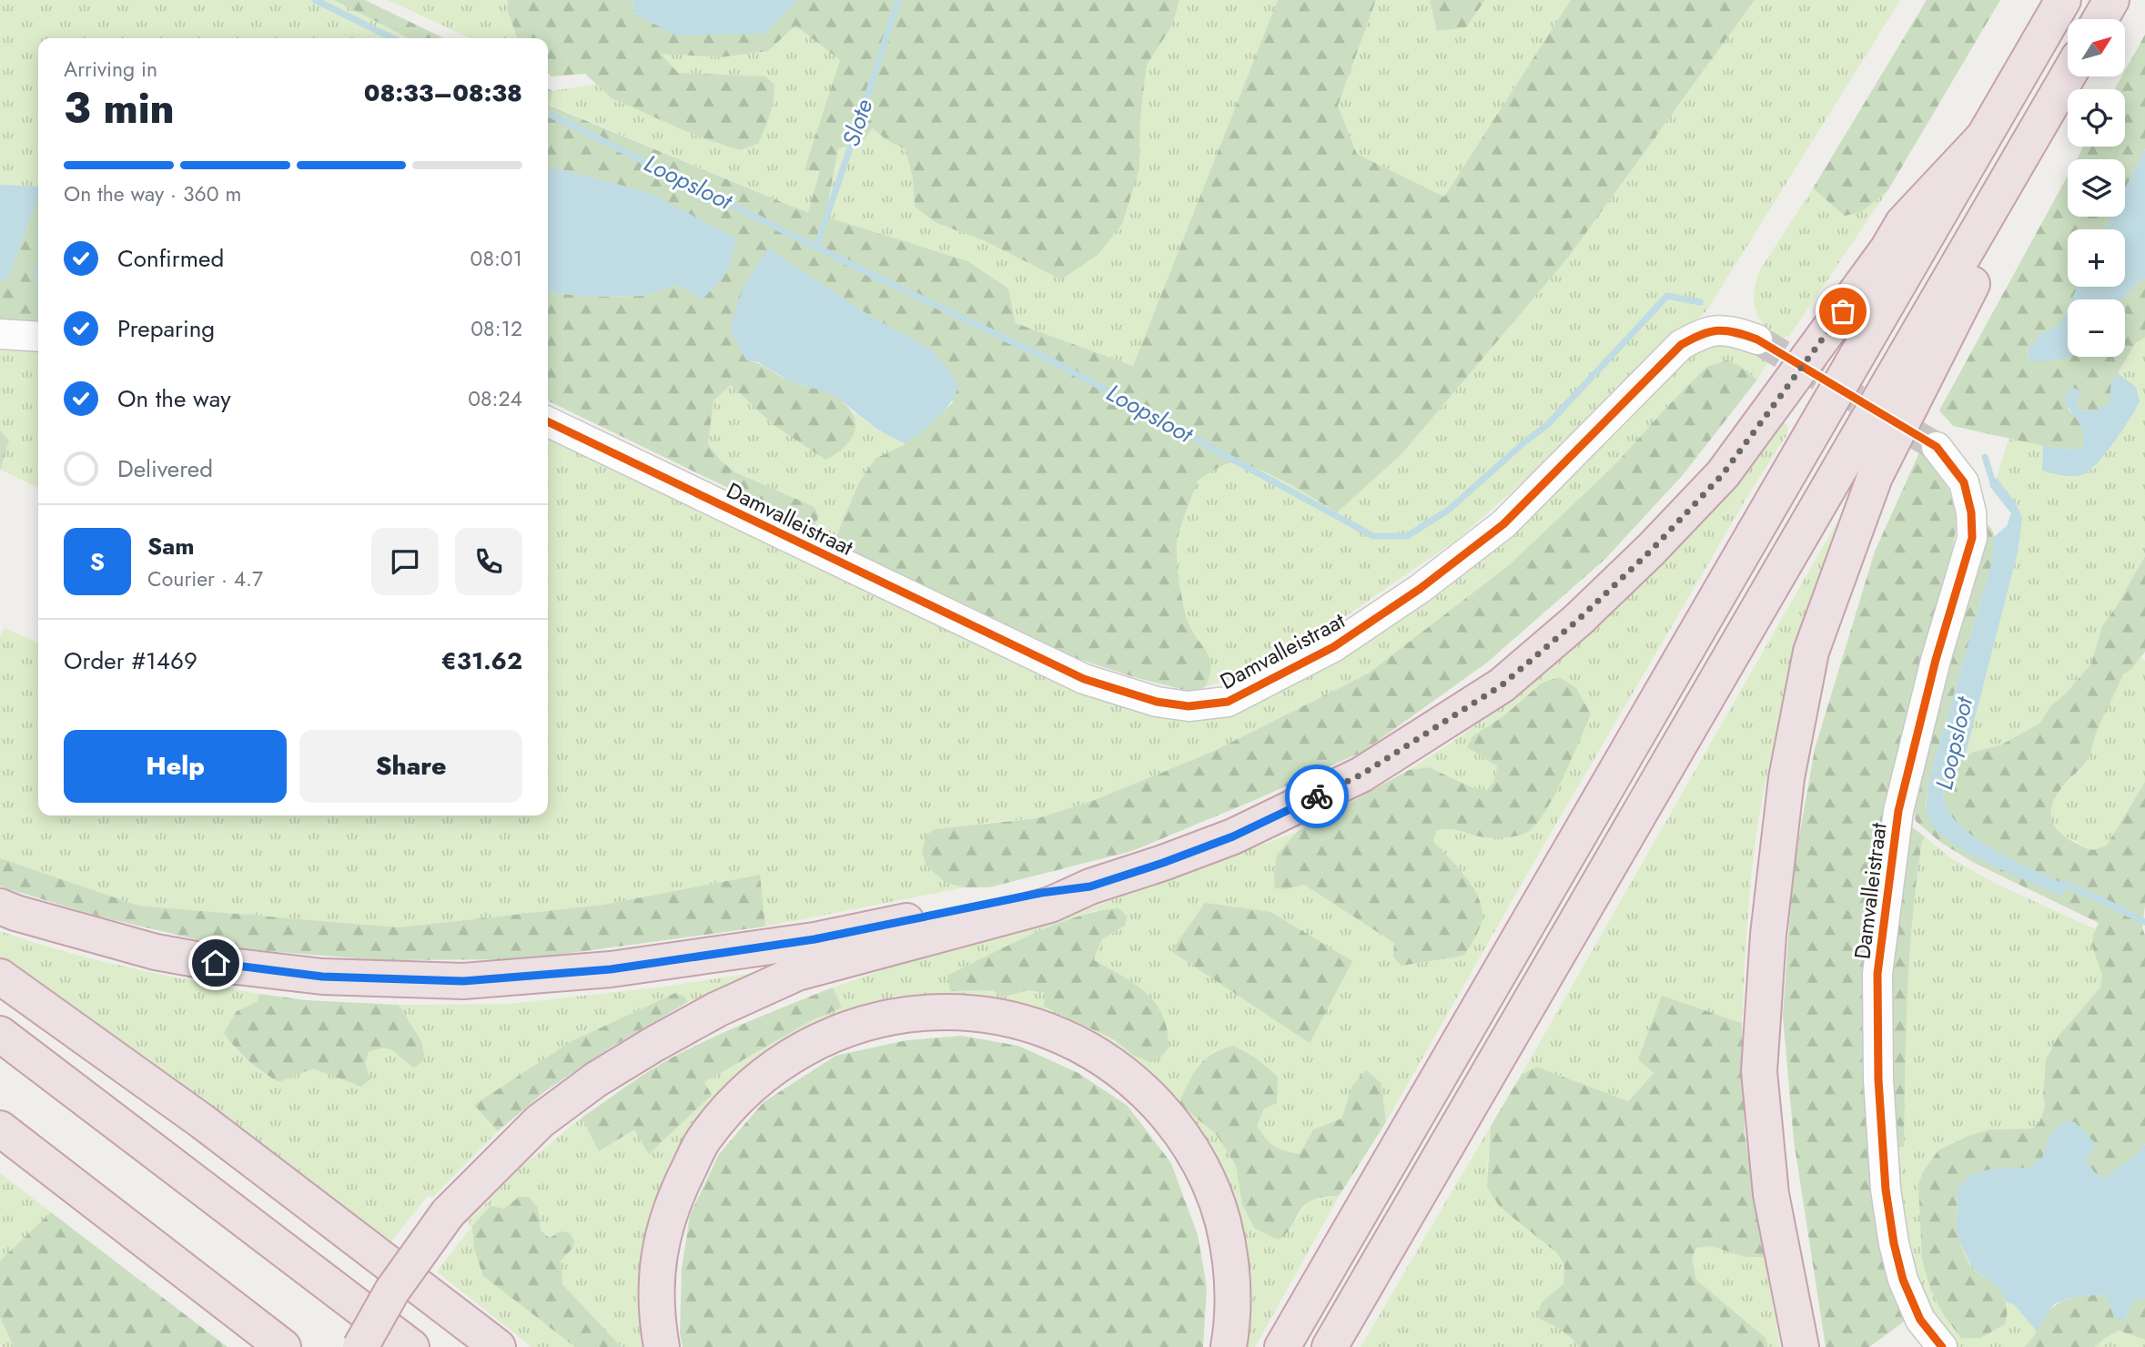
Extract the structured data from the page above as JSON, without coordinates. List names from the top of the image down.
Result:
{
  "streets": {
    "street": ["Damvalleistraat"]
  },
  "water": ["Slote", "Loopsloot"],
  "north": "top right",
  "page": {
    "map_buttons": ["+", "−"],
    "heading": ["3 min", "Arriving in", "08:33–08:38"],
    "panel": [
      "Sam",
      "Courier · 4.7",
      "Order #1469",
      "€31.62"
    ],
    "bar": "On the way · 360 m",
    "list": [
      ["Confirmed", "08:01"],
      ["Preparing", "08:12"],
      ["On the way", "08:24"],
      "Delivered"
    ],
    "round": "S",
    "buttons": ["Help", "Share"]
  }
}
